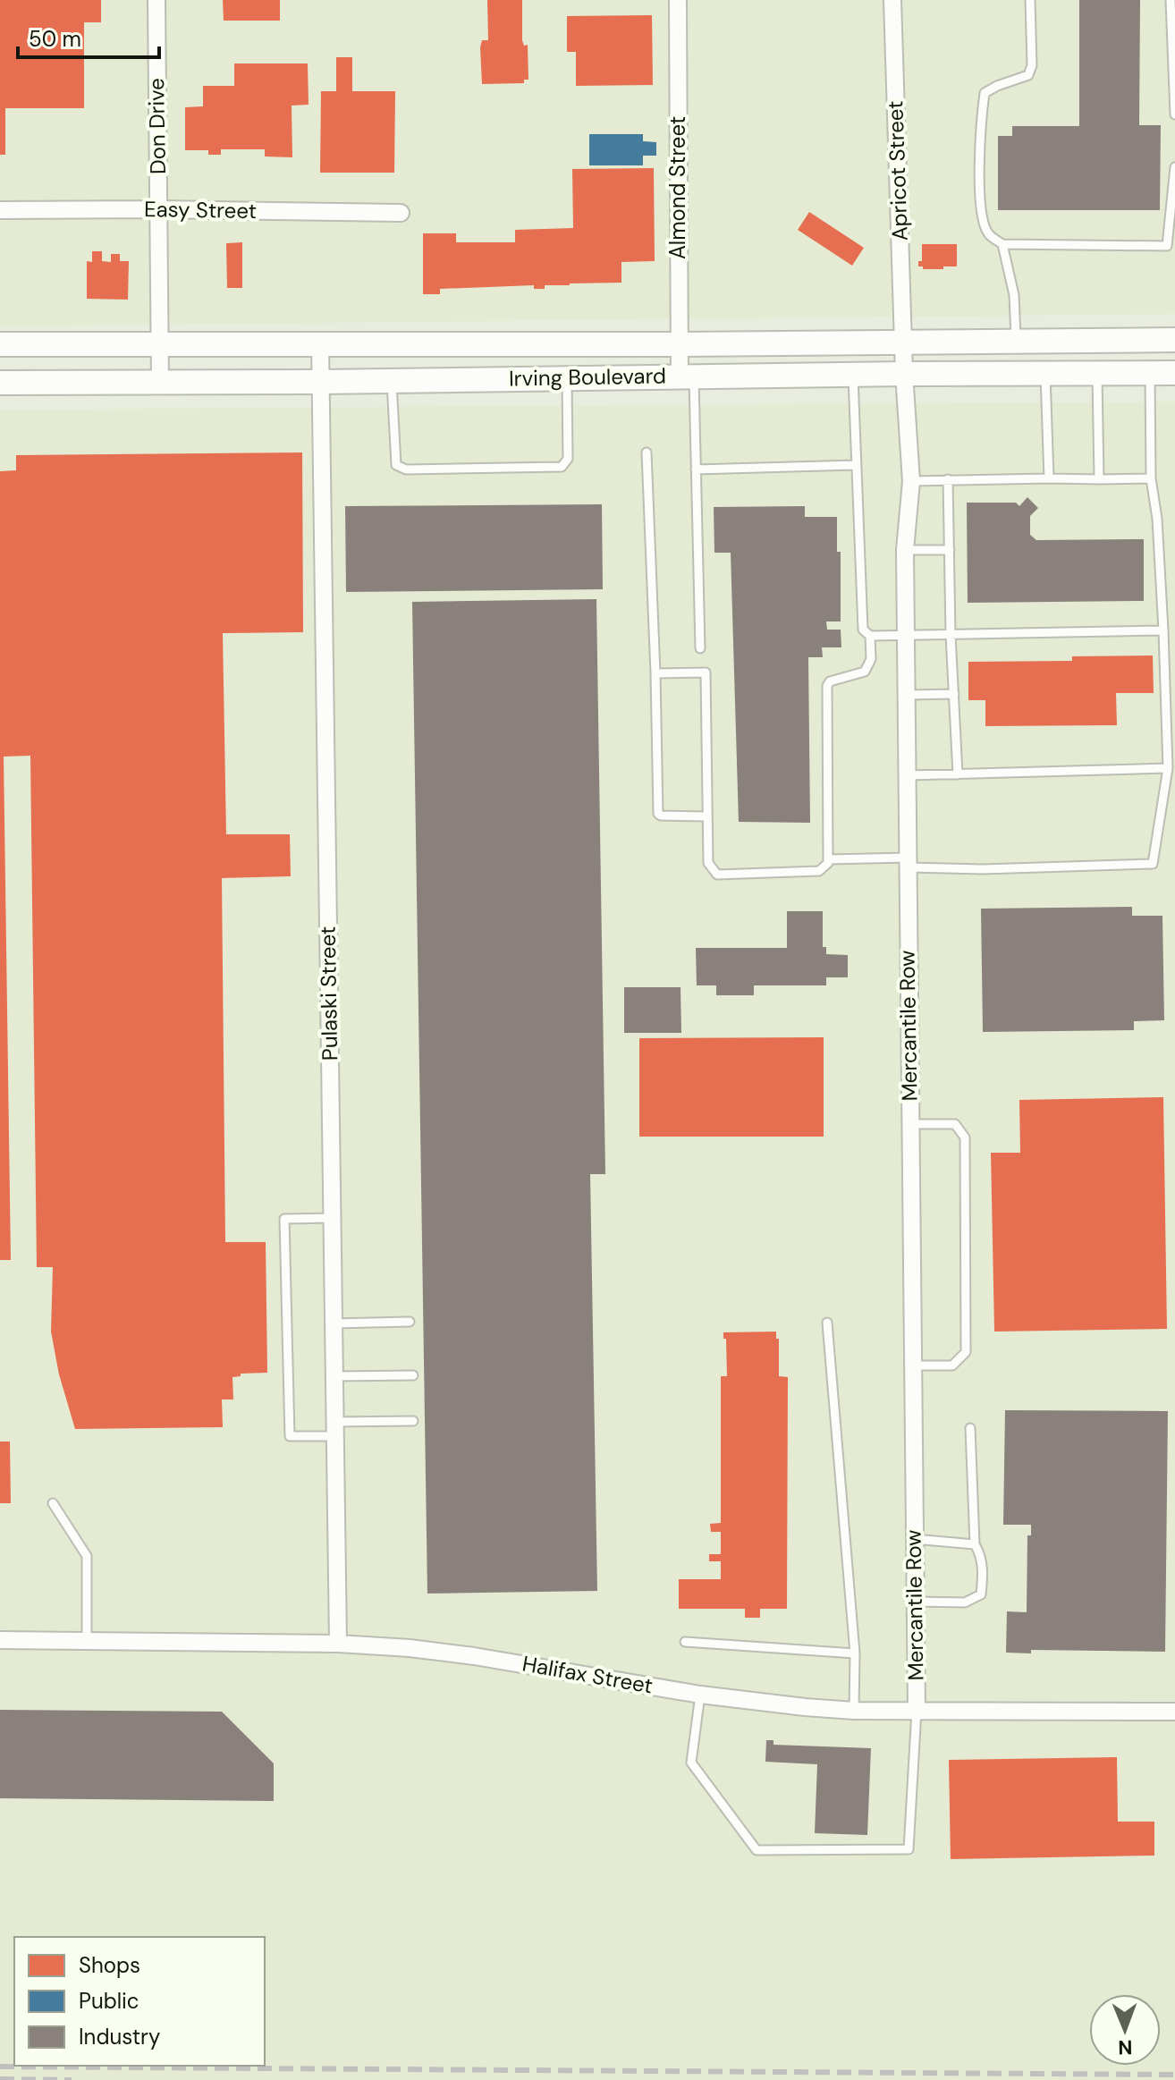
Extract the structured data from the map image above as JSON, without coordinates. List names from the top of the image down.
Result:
{
  "streets": {
    "main road": ["Irving Boulevard"],
    "street": [
      "Don Drive",
      "Apricot Street",
      "Almond Street",
      "Easy Street",
      "Pulaski Street",
      "Mercantile Row",
      "Halifax Street"
    ]
  },
  "crossings": [
    ["Don Drive", "Easy Street"],
    ["Don Drive", "Irving Boulevard"],
    ["Apricot Street", "Irving Boulevard"],
    ["Apricot Street", "Mercantile Row"],
    ["Almond Street", "Irving Boulevard"],
    ["Irving Boulevard", "Pulaski Street"],
    ["Irving Boulevard", "Mercantile Row"],
    ["Pulaski Street", "Halifax Street"],
    ["Mercantile Row", "Halifax Street"]
  ],
  "legend": ["Shops", "Public", "Industry"],
  "scale_bar": "50 m",
  "north": "bottom"
}
